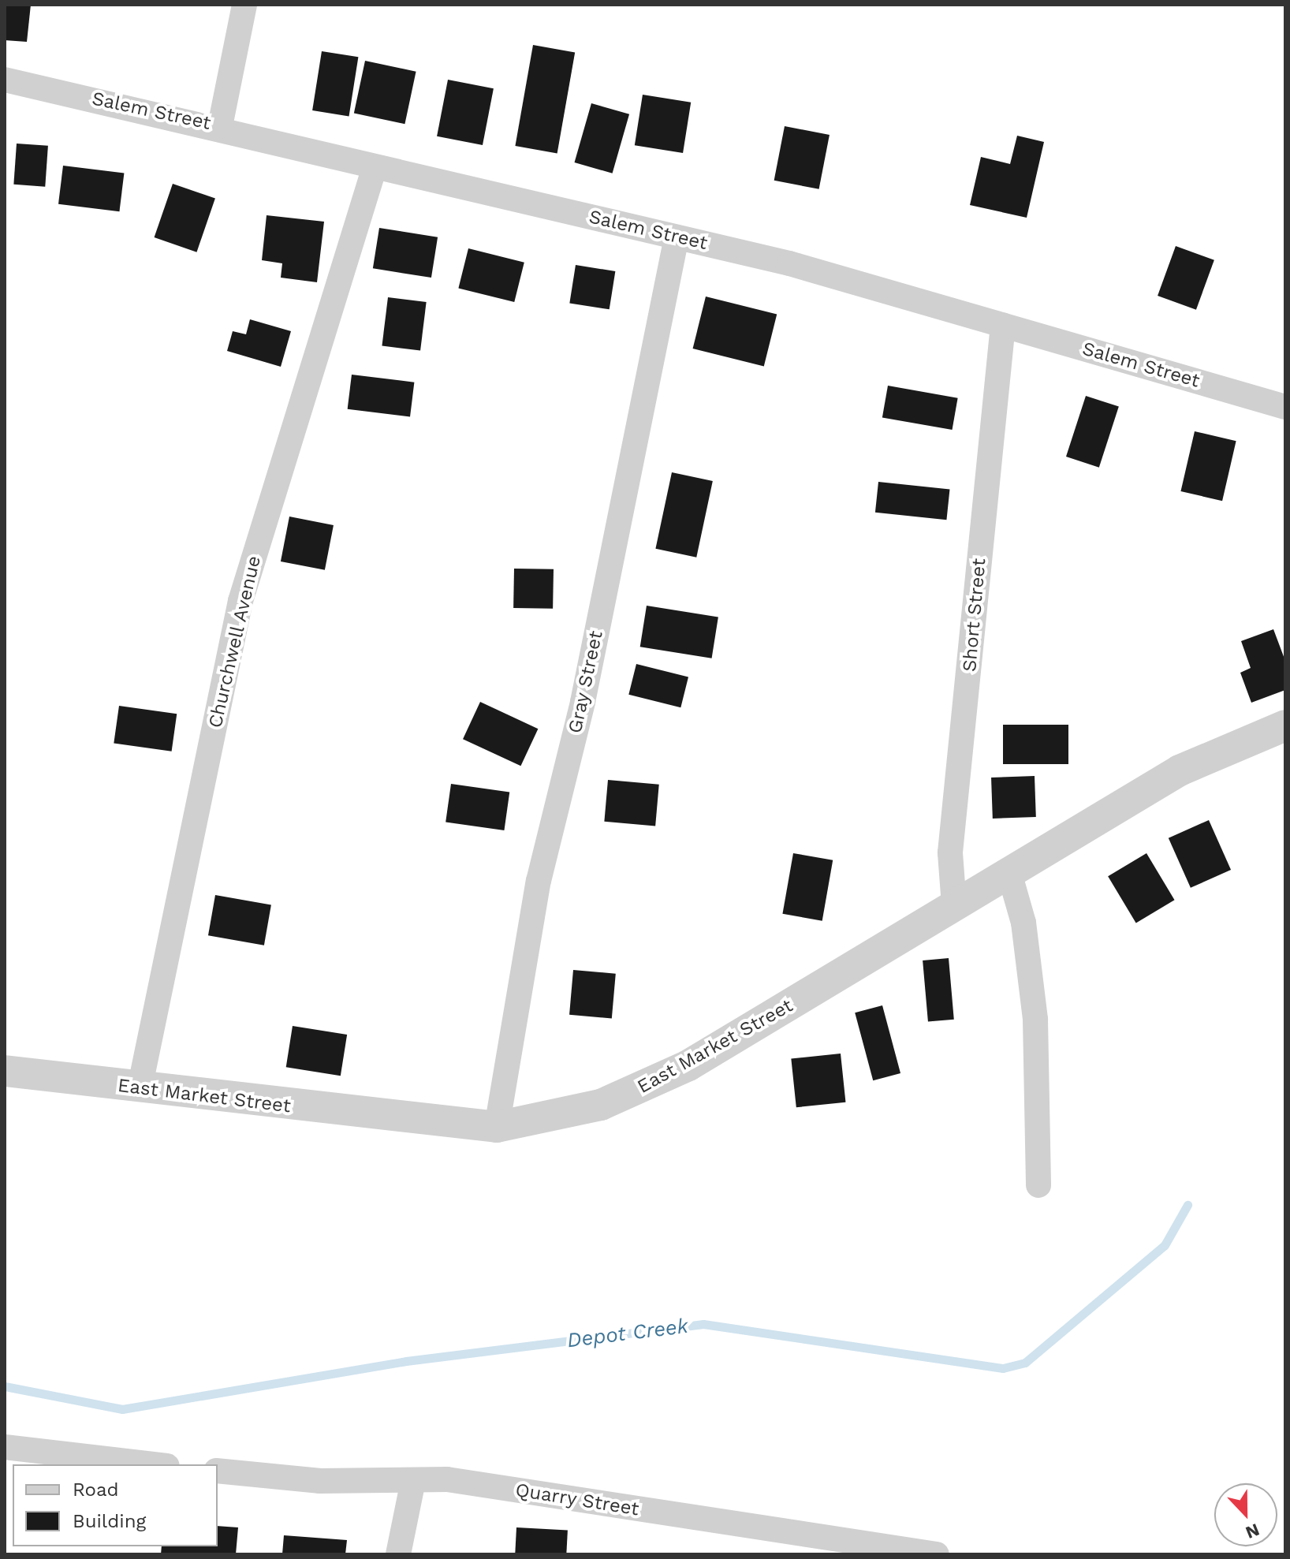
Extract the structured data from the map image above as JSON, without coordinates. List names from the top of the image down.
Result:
{
  "streets": {
    "street": [
      "Salem Street",
      "Short Street",
      "Churchwell Avenue",
      "Gray Street",
      "East Market Street",
      "Quarry Street"
    ]
  },
  "crossings": [
    ["Salem Street", "Short Street"],
    ["Salem Street", "Churchwell Avenue"],
    ["Salem Street", "Gray Street"],
    ["Short Street", "East Market Street"],
    ["Churchwell Avenue", "East Market Street"],
    ["Gray Street", "East Market Street"]
  ],
  "water": ["Depot Creek"],
  "legend": ["Road", "Building"],
  "north": "bottom"
}
